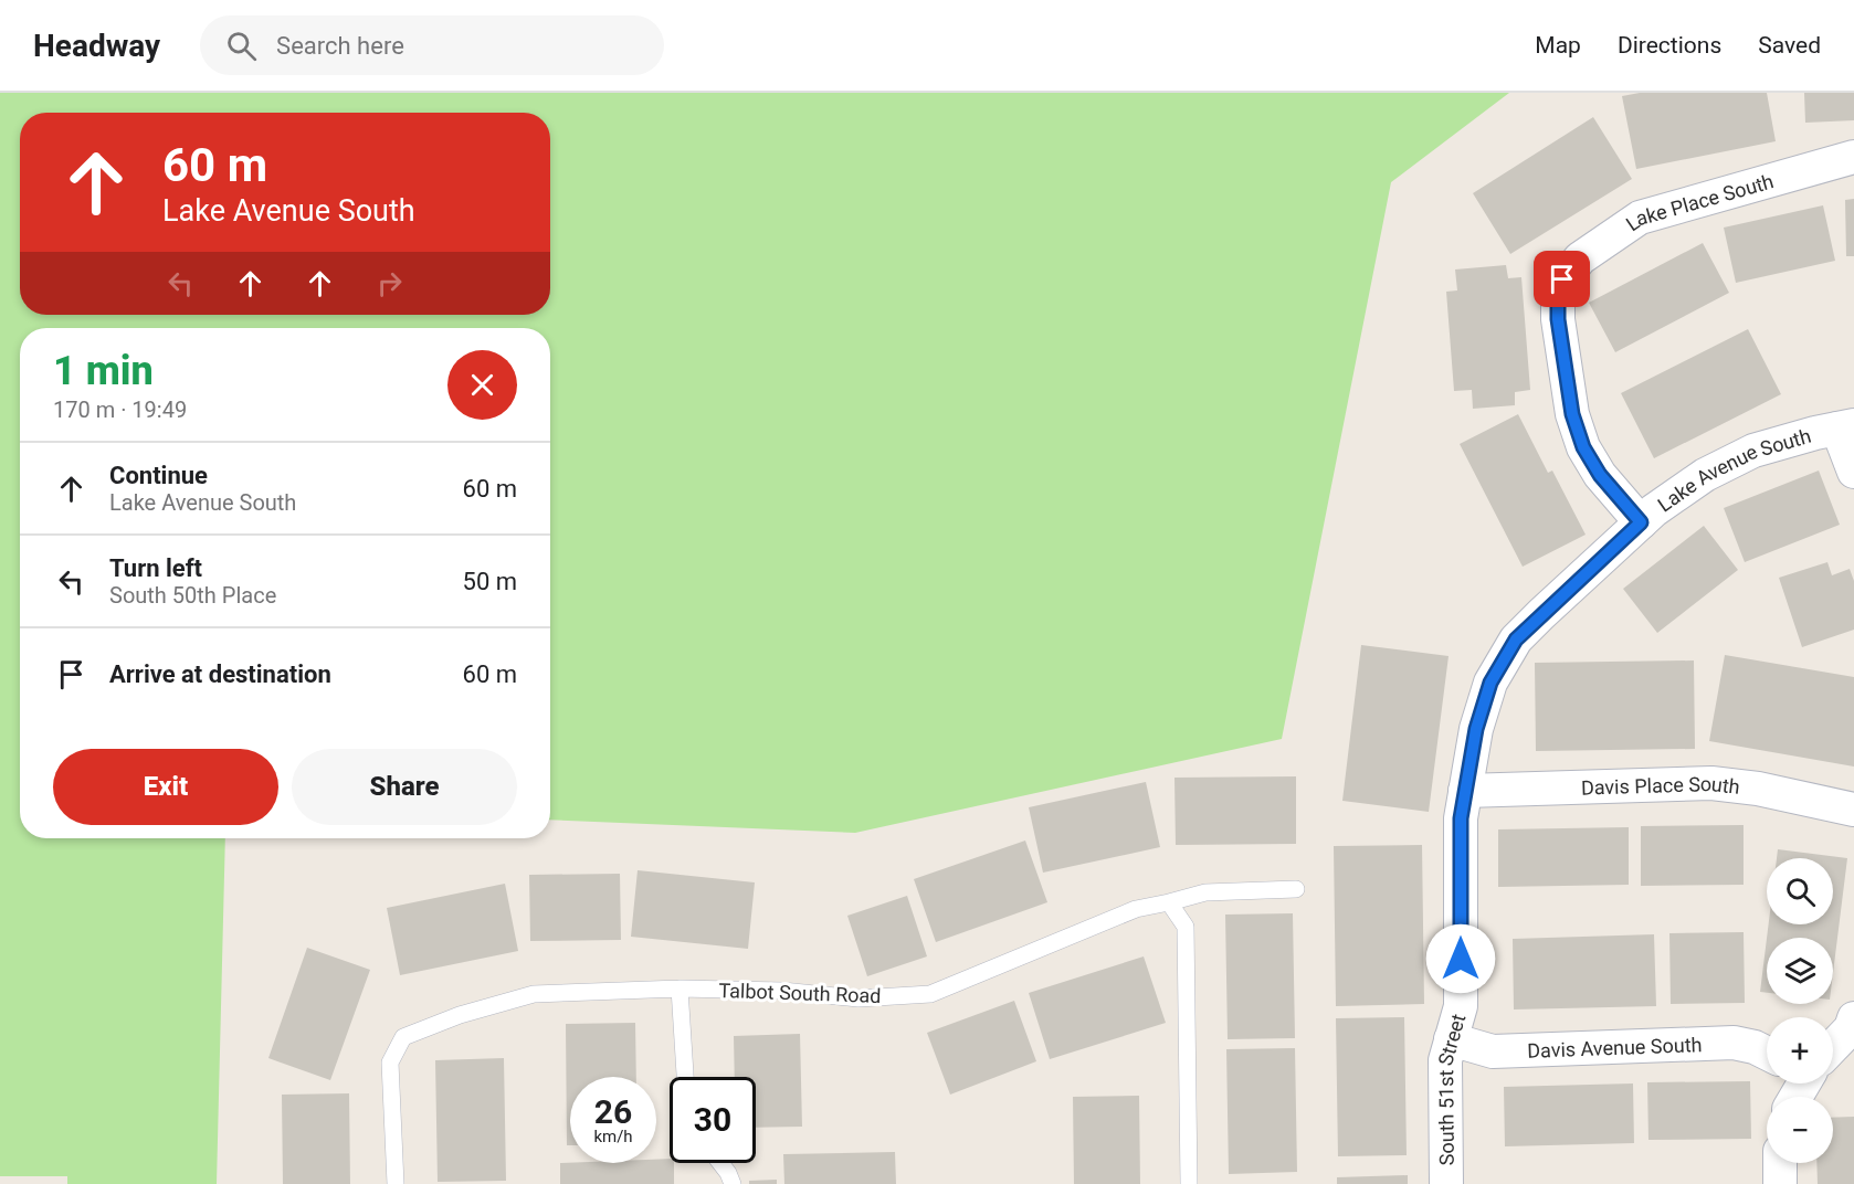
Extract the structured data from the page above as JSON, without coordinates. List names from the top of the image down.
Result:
{
  "streets": {
    "street": [
      "Lake Place South",
      "Lake Avenue South",
      "Davis Place South",
      "Davis Avenue South",
      "South 51st Street"
    ],
    "lane": ["Talbot South Road"]
  },
  "crossings": [
    ["Lake Place South", "Lake Avenue South"],
    ["Lake Avenue South", "South 51st Street"],
    ["Davis Place South", "South 51st Street"],
    ["Davis Avenue South", "South 51st Street"]
  ],
  "page": {
    "header": "Headway",
    "search": "Search here",
    "nav": ["Map", "Directions", "Saved"],
    "turn": ["60 m", "Lake Avenue South"],
    "heading": ["1 min", "170 m · 19:49"],
    "list": [
      {
        "name": "Continue",
        "note": "Lake Avenue South",
        "value": "60 m"
      },
      {
        "name": "Turn left",
        "note": "South 50th Place",
        "value": "50 m"
      },
      {
        "name": "Arrive at destination",
        "value": "60 m"
      }
    ],
    "buttons": ["Exit", "Share"],
    "map_buttons": ["+", "−"],
    "speed": "26 km/h",
    "limit": "30"
  }
}
